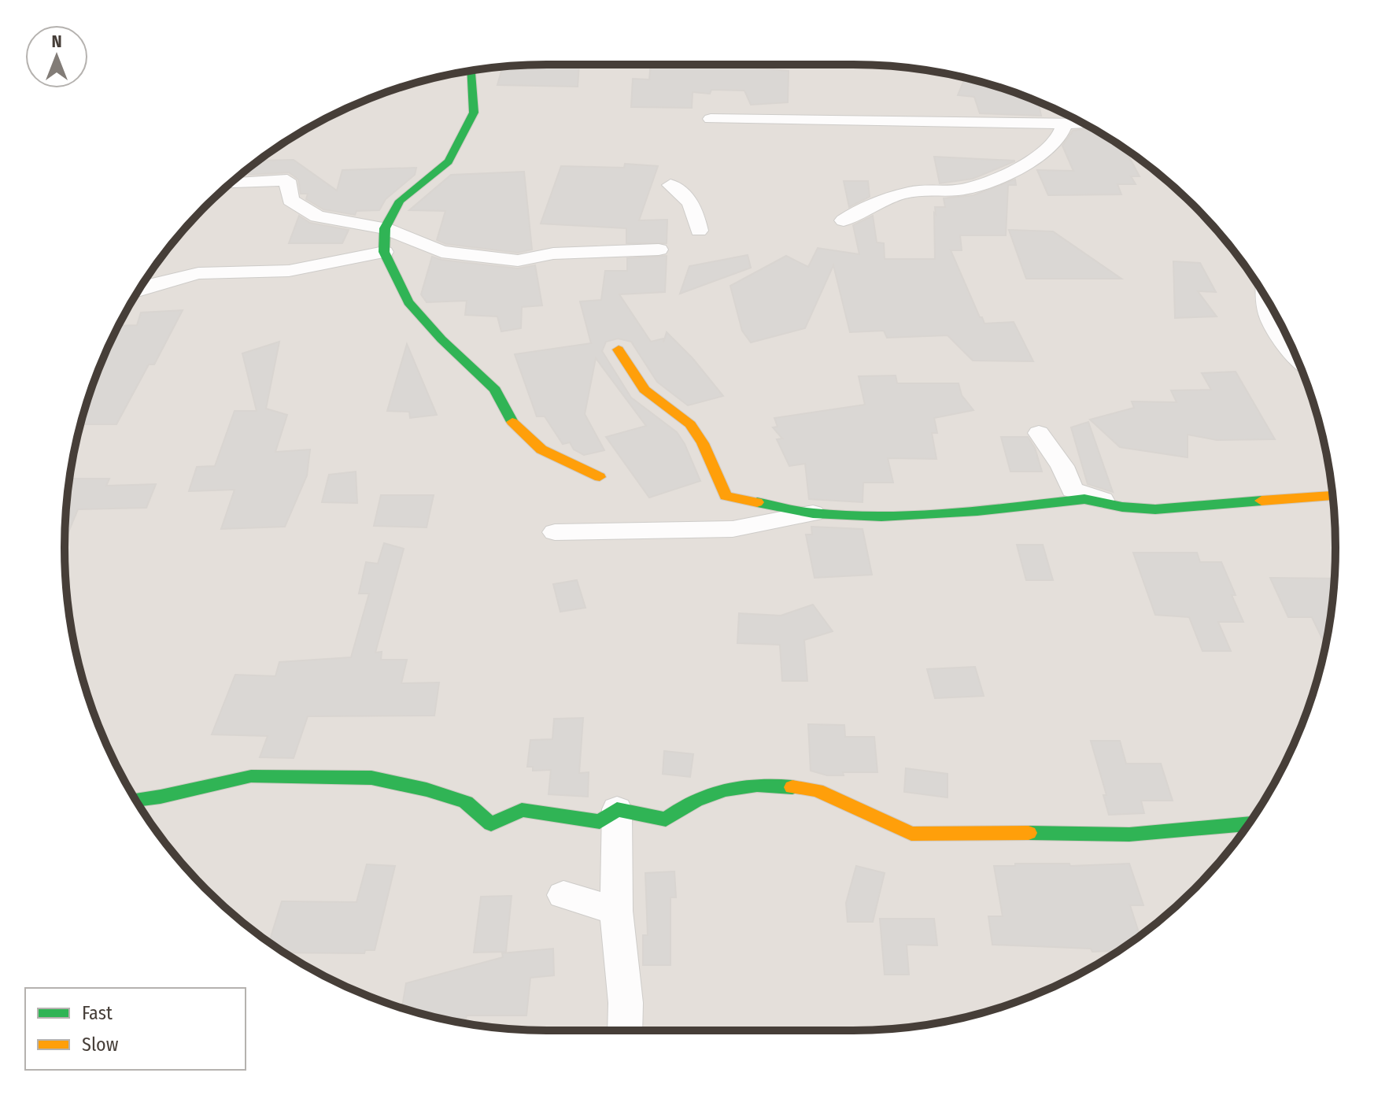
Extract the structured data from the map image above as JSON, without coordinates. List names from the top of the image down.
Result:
{
  "legend": ["Fast", "Slow"],
  "north": "top"
}
